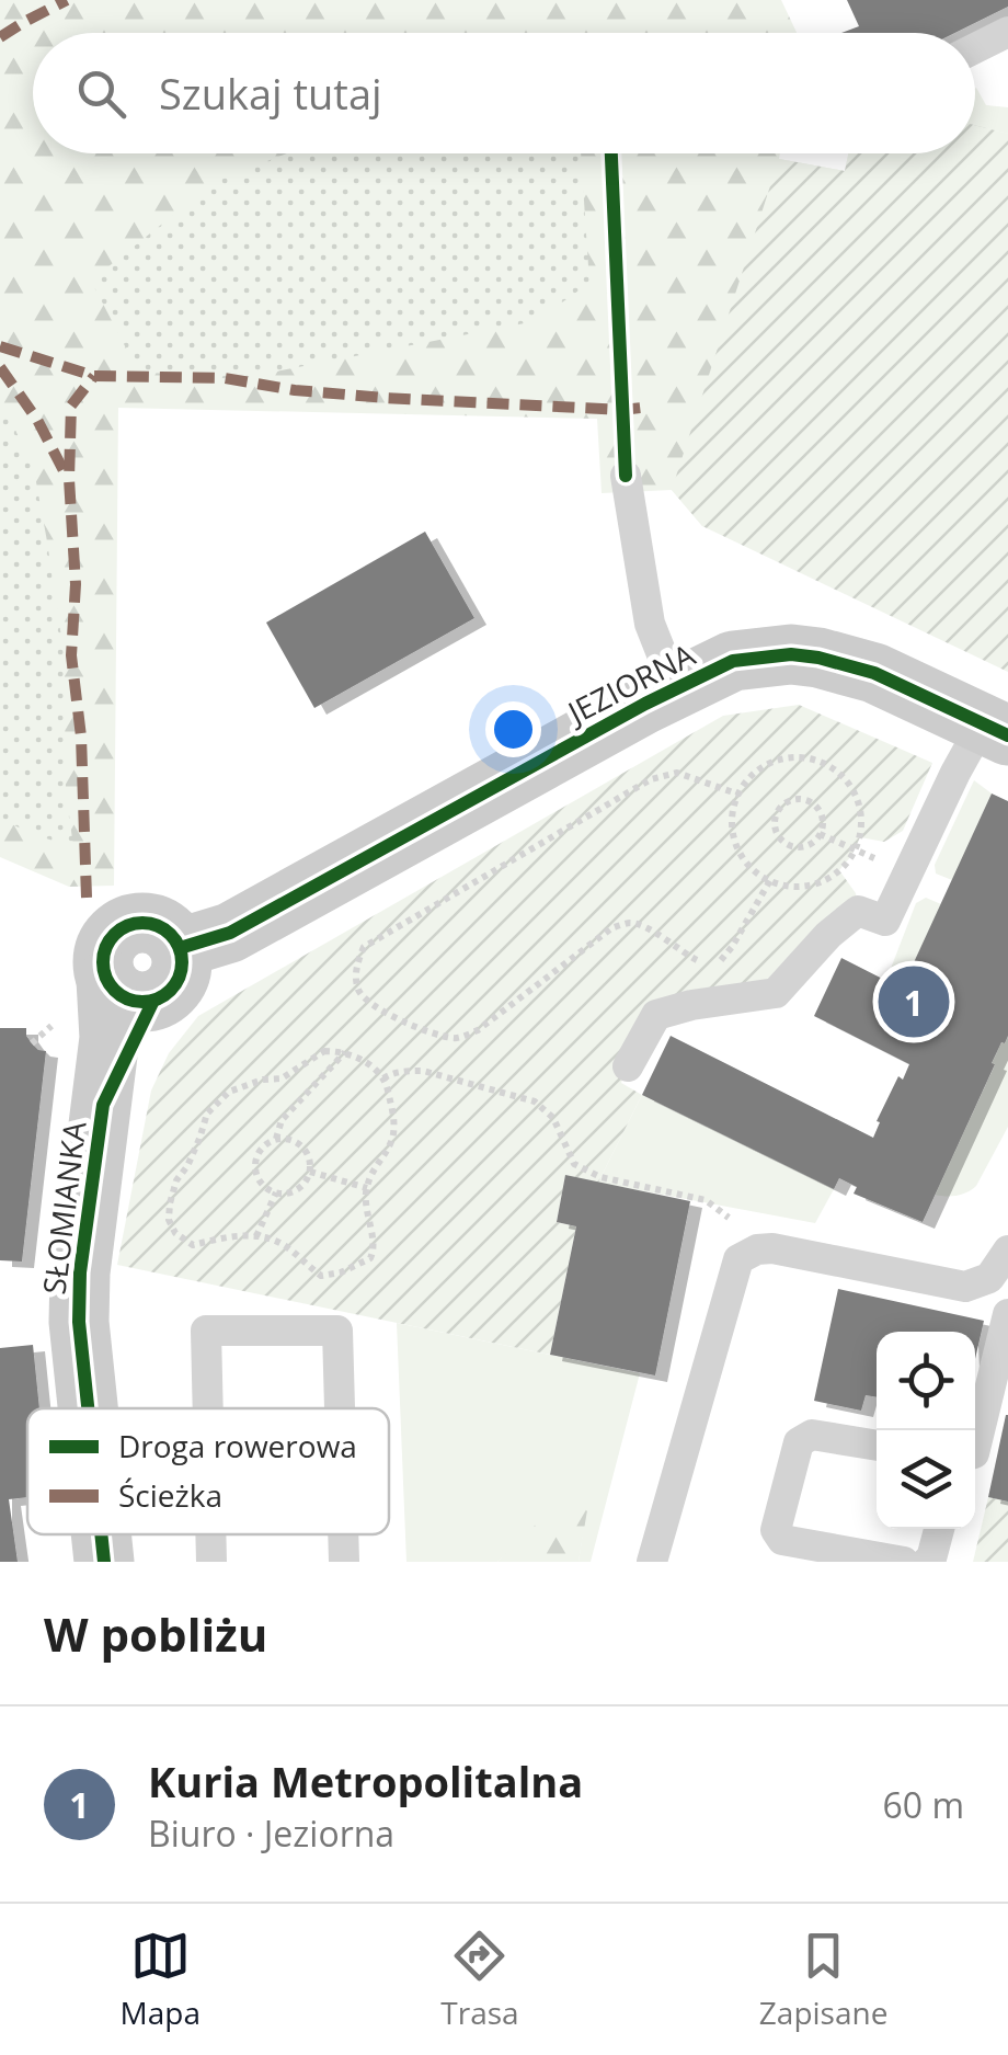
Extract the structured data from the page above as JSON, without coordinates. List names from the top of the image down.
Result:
{
  "streets": {
    "street": ["JEZIORNA", "SŁOMIANKA"]
  },
  "crossings": [
    ["JEZIORNA", "SŁOMIANKA"]
  ],
  "legend": ["Droga rowerowa", "Ścieżka"],
  "page": {
    "search": "Szukaj tutaj",
    "pins": "1",
    "heading": "W pobliżu",
    "list": [
      {
        "mark": "1",
        "name": "Kuria Metropolitalna",
        "note": "Biuro · Jeziorna",
        "value": "60 m"
      }
    ],
    "nav": ["Mapa", "Trasa", "Zapisane"]
  }
}
